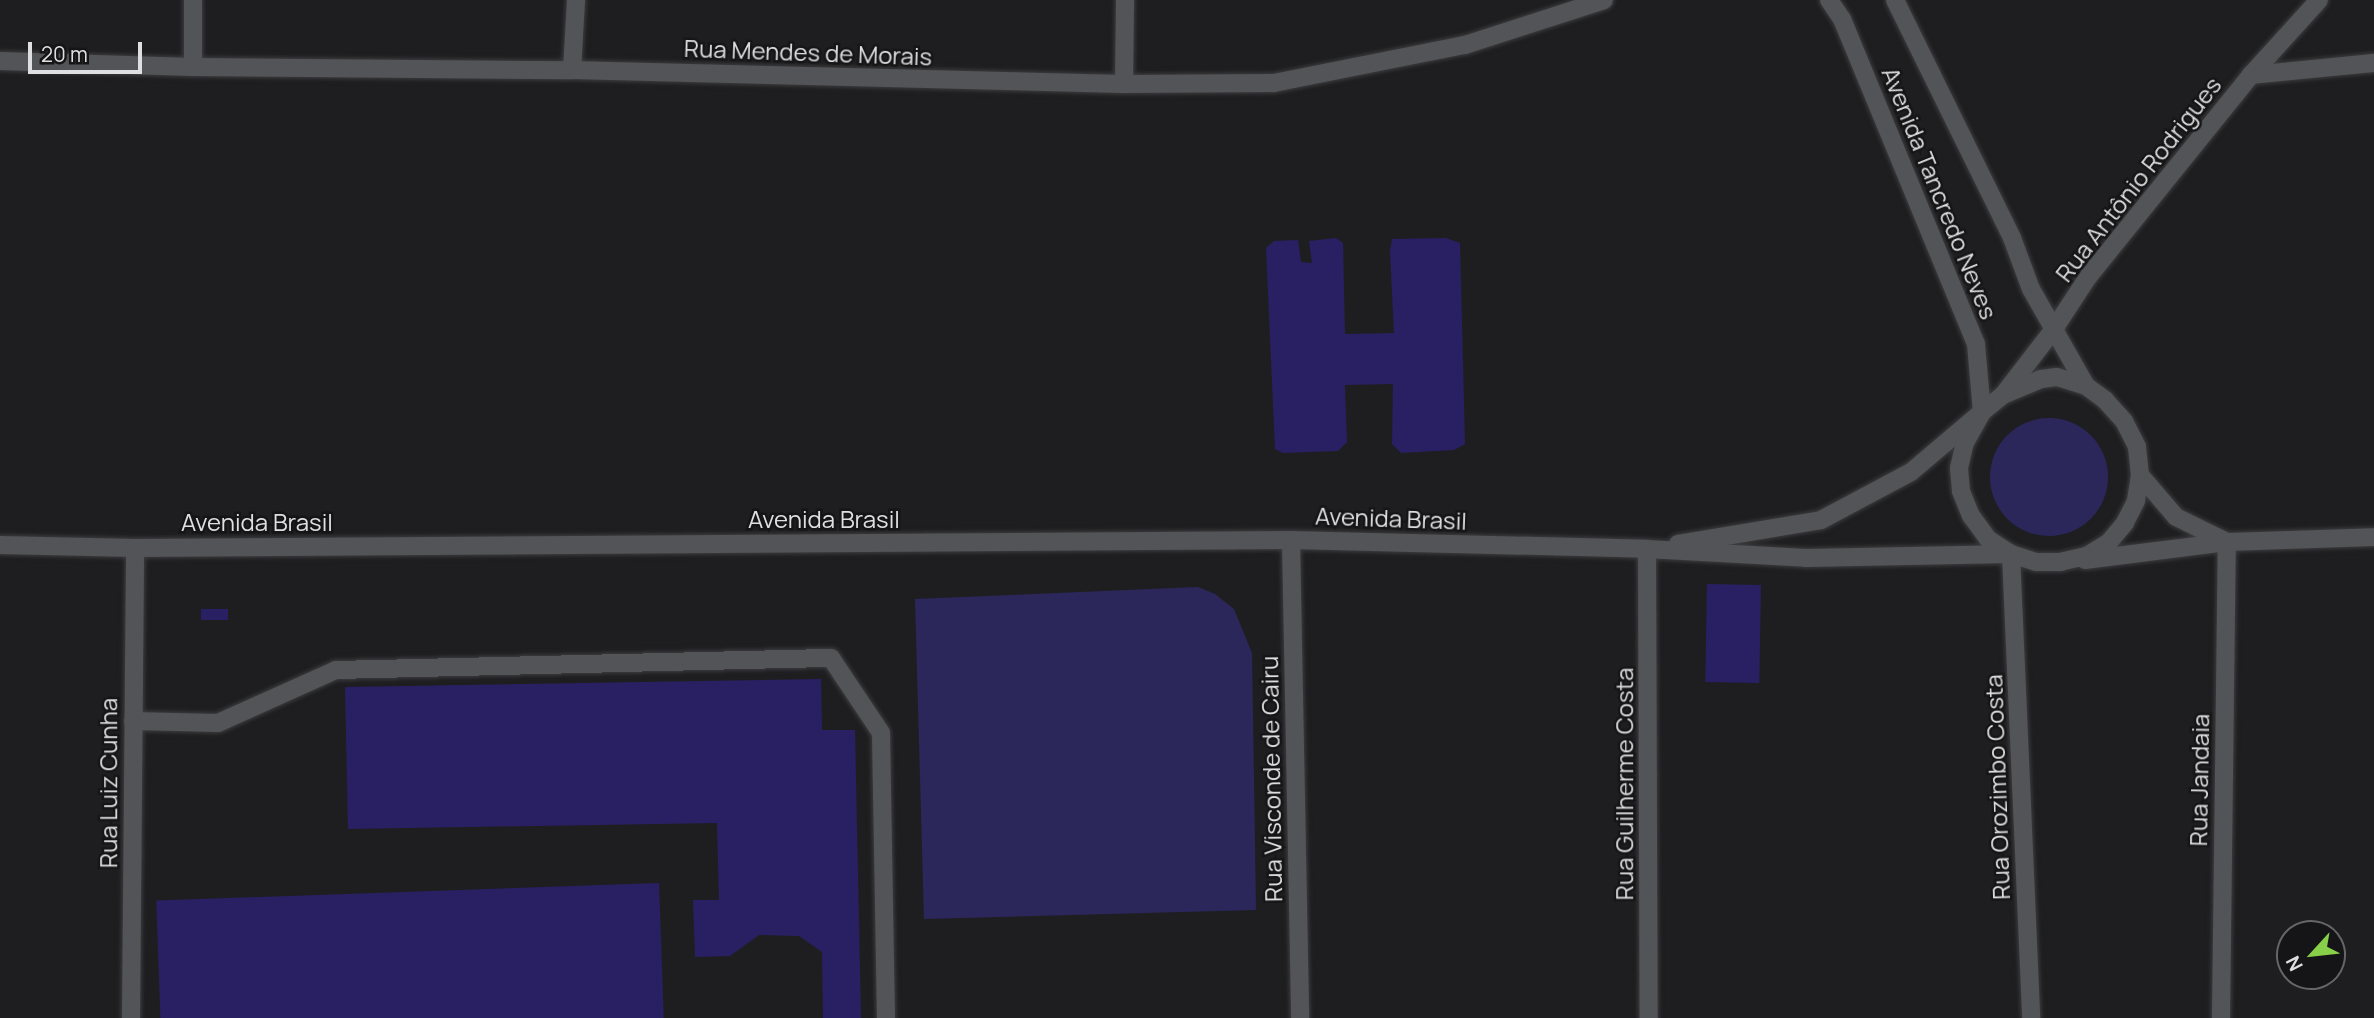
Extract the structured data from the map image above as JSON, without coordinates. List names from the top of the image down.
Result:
{
  "streets": {
    "street": [
      "Rua Mendes de Morais",
      "Rua Antônio Rodrigues",
      "Avenida Tancredo Neves",
      "Avenida Brasil",
      "Rua Visconde de Cairu",
      "Rua Jandaia",
      "Rua Luiz Cunha",
      "Rua Guilherme Costa",
      "Rua Orozimbo Costa"
    ]
  },
  "crossings": [
    ["Rua Antônio Rodrigues", "Avenida Tancredo Neves"],
    ["Rua Antônio Rodrigues", "Rua Orozimbo Costa"],
    ["Avenida Tancredo Neves", "Rua Orozimbo Costa"],
    ["Avenida Brasil", "Rua Visconde de Cairu"],
    ["Avenida Brasil", "Rua Luiz Cunha"],
    ["Avenida Brasil", "Rua Guilherme Costa"]
  ],
  "scale_bar": "20 m",
  "north": "bottom left"
}
